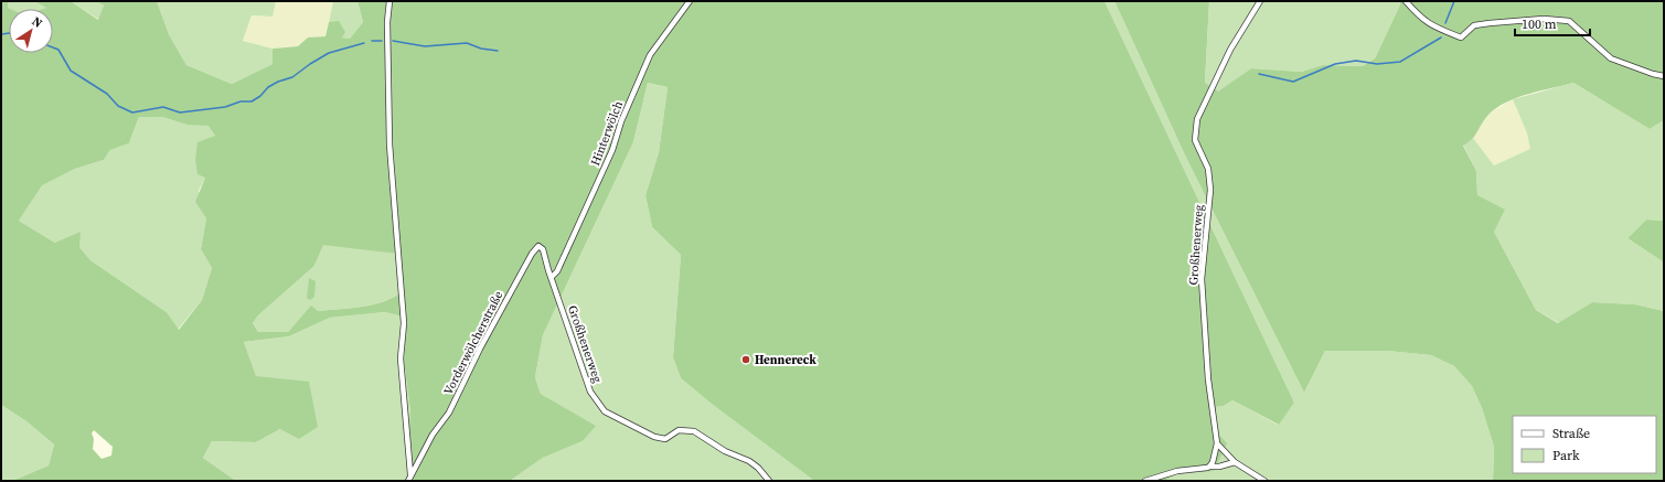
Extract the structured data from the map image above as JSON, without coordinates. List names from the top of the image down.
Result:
{
  "streets": {
    "street": ["Hinterwölch", "Großhenerweg", "Vorderwölcherstraße"]
  },
  "crossings": [
    ["Hinterwölch", "Großhenerweg"],
    ["Hinterwölch", "Vorderwölcherstraße"],
    ["Großhenerweg", "Vorderwölcherstraße"]
  ],
  "places": ["Hennereck"],
  "legend": ["Straße", "Park"],
  "scale_bar": "100 m",
  "north": "top right"
}
